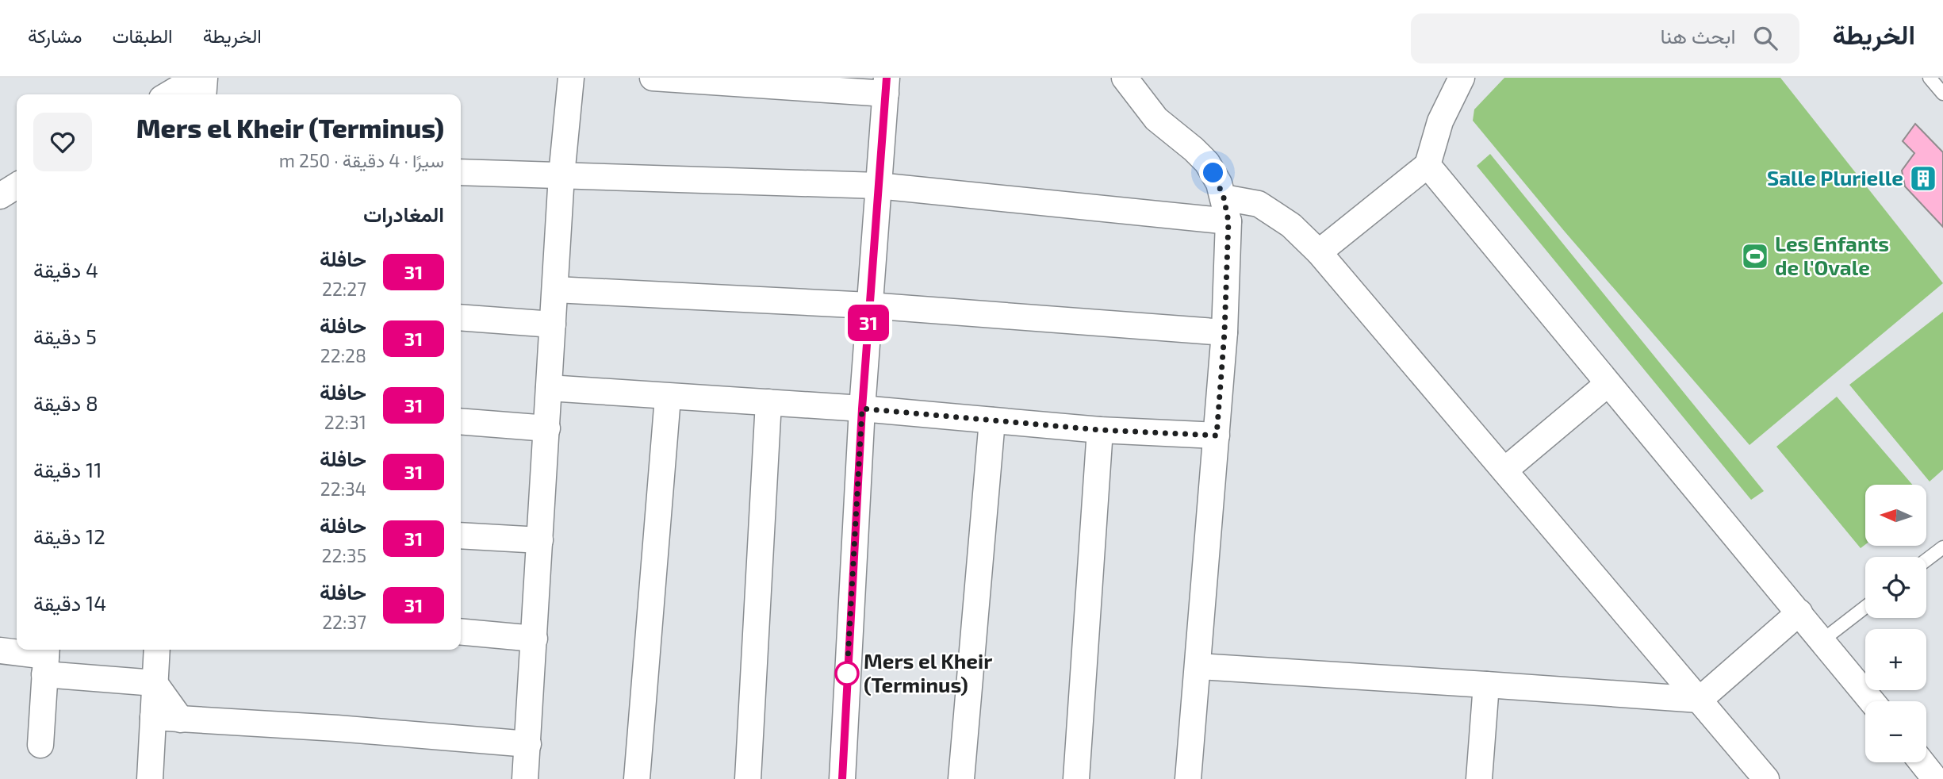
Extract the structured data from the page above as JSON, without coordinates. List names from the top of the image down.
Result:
{
  "places": {
    "building": ["Salle Plurielle"],
    "sports": ["Les Enfants de l'Ovale"],
    "other": ["Mers el Kheir (Terminus)"]
  },
  "lines": ["bus line 31"],
  "north": "left",
  "page": {
    "header": "الخريطة",
    "search": "ابحث هنا",
    "nav": ["الخريطة", "الطبقات", "مشاركة"],
    "on_map": "31",
    "heading": [
      ["Mers el Kheir (Terminus)", "سيرًا · 4 دقيقة · 250 m"],
      "المغادرات"
    ],
    "list": [
      {
        "mark": "31",
        "name": "حافلة",
        "note": "22:27",
        "value": "4 دقيقة"
      },
      {
        "mark": "31",
        "name": "حافلة",
        "note": "22:28",
        "value": "5 دقيقة"
      },
      {
        "mark": "31",
        "name": "حافلة",
        "note": "22:31",
        "value": "8 دقيقة"
      },
      {
        "mark": "31",
        "name": "حافلة",
        "note": "22:34",
        "value": "11 دقيقة"
      },
      {
        "mark": "31",
        "name": "حافلة",
        "note": "22:35",
        "value": "12 دقيقة"
      },
      {
        "mark": "31",
        "name": "حافلة",
        "note": "22:37",
        "value": "14 دقيقة"
      }
    ],
    "map_buttons": ["+", "−"]
  }
}
